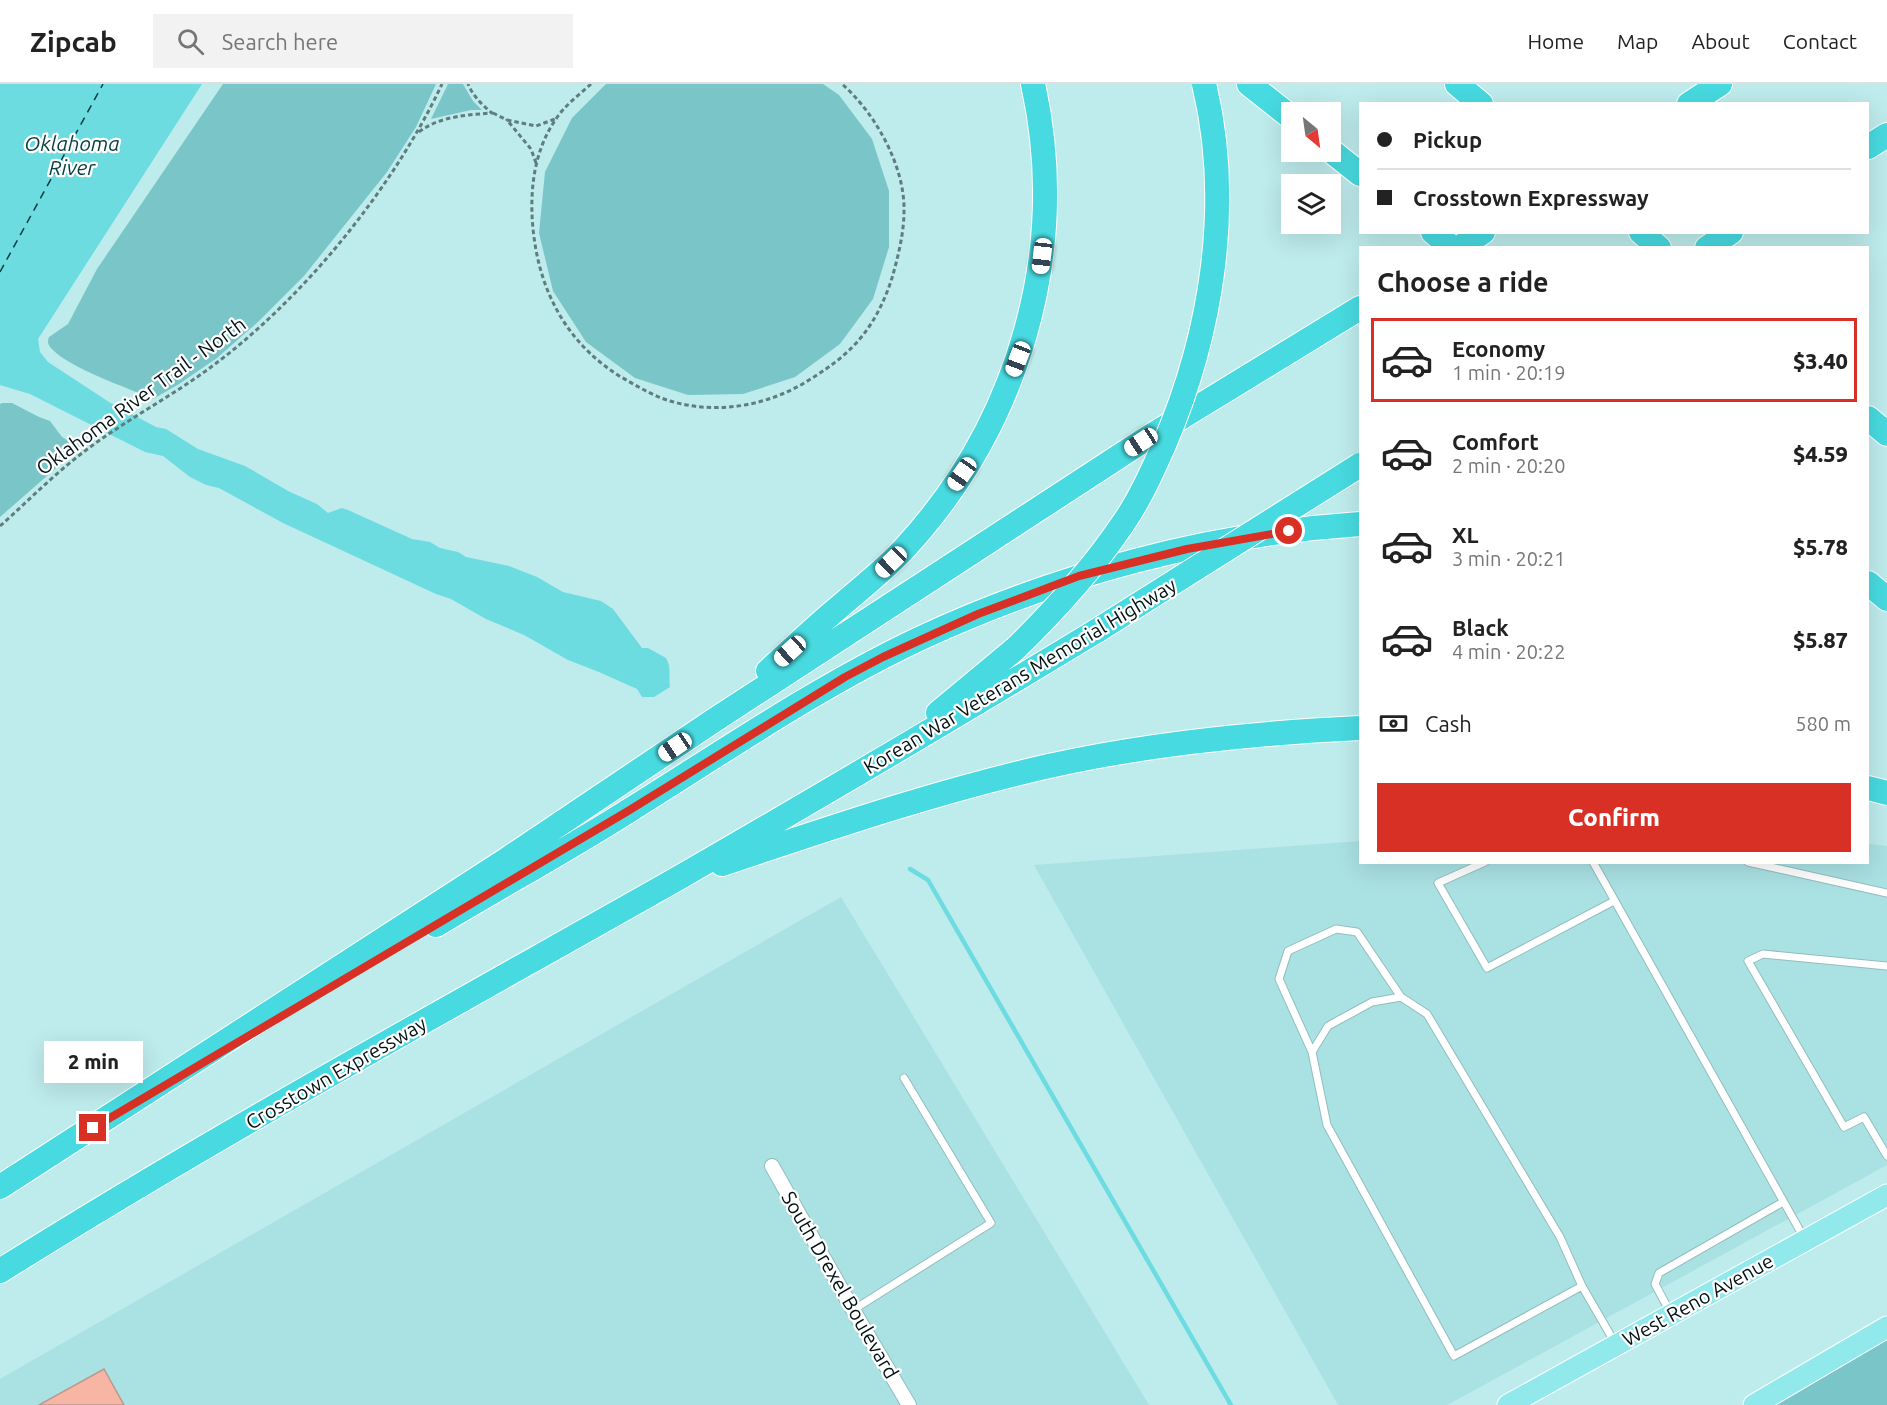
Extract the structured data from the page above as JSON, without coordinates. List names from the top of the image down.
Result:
{
  "streets": {
    "highway": ["Korean War Veterans Memorial Highway", "Crosstown Expressway"],
    "main road": ["West Reno Avenue"],
    "street": ["South Drexel Boulevard"],
    "path": ["Oklahoma River Trail - North"]
  },
  "crossings": [
    ["Korean War Veterans Memorial Highway", "Crosstown Expressway"]
  ],
  "water": ["Oklahoma River"],
  "north": "bottom right",
  "page": {
    "header": "Zipcab",
    "search": "Search here",
    "nav": [
      "Home",
      "Map",
      "About",
      "Contact"
    ],
    "banner": ["Pickup", "Crosstown Expressway"],
    "heading": "Choose a ride",
    "list": [
      {
        "name": "Economy",
        "note": "1 min · 20:19",
        "value": "$3.40"
      },
      {
        "name": "Comfort",
        "note": "2 min · 20:20",
        "value": "$4.59"
      },
      {
        "name": "XL",
        "note": "3 min · 20:21",
        "value": "$5.78"
      },
      {
        "name": "Black",
        "note": "4 min · 20:22",
        "value": "$5.87"
      }
    ],
    "pay": ["Cash", "580 m"],
    "buttons": "Confirm",
    "bubble": "2 min"
  }
}
